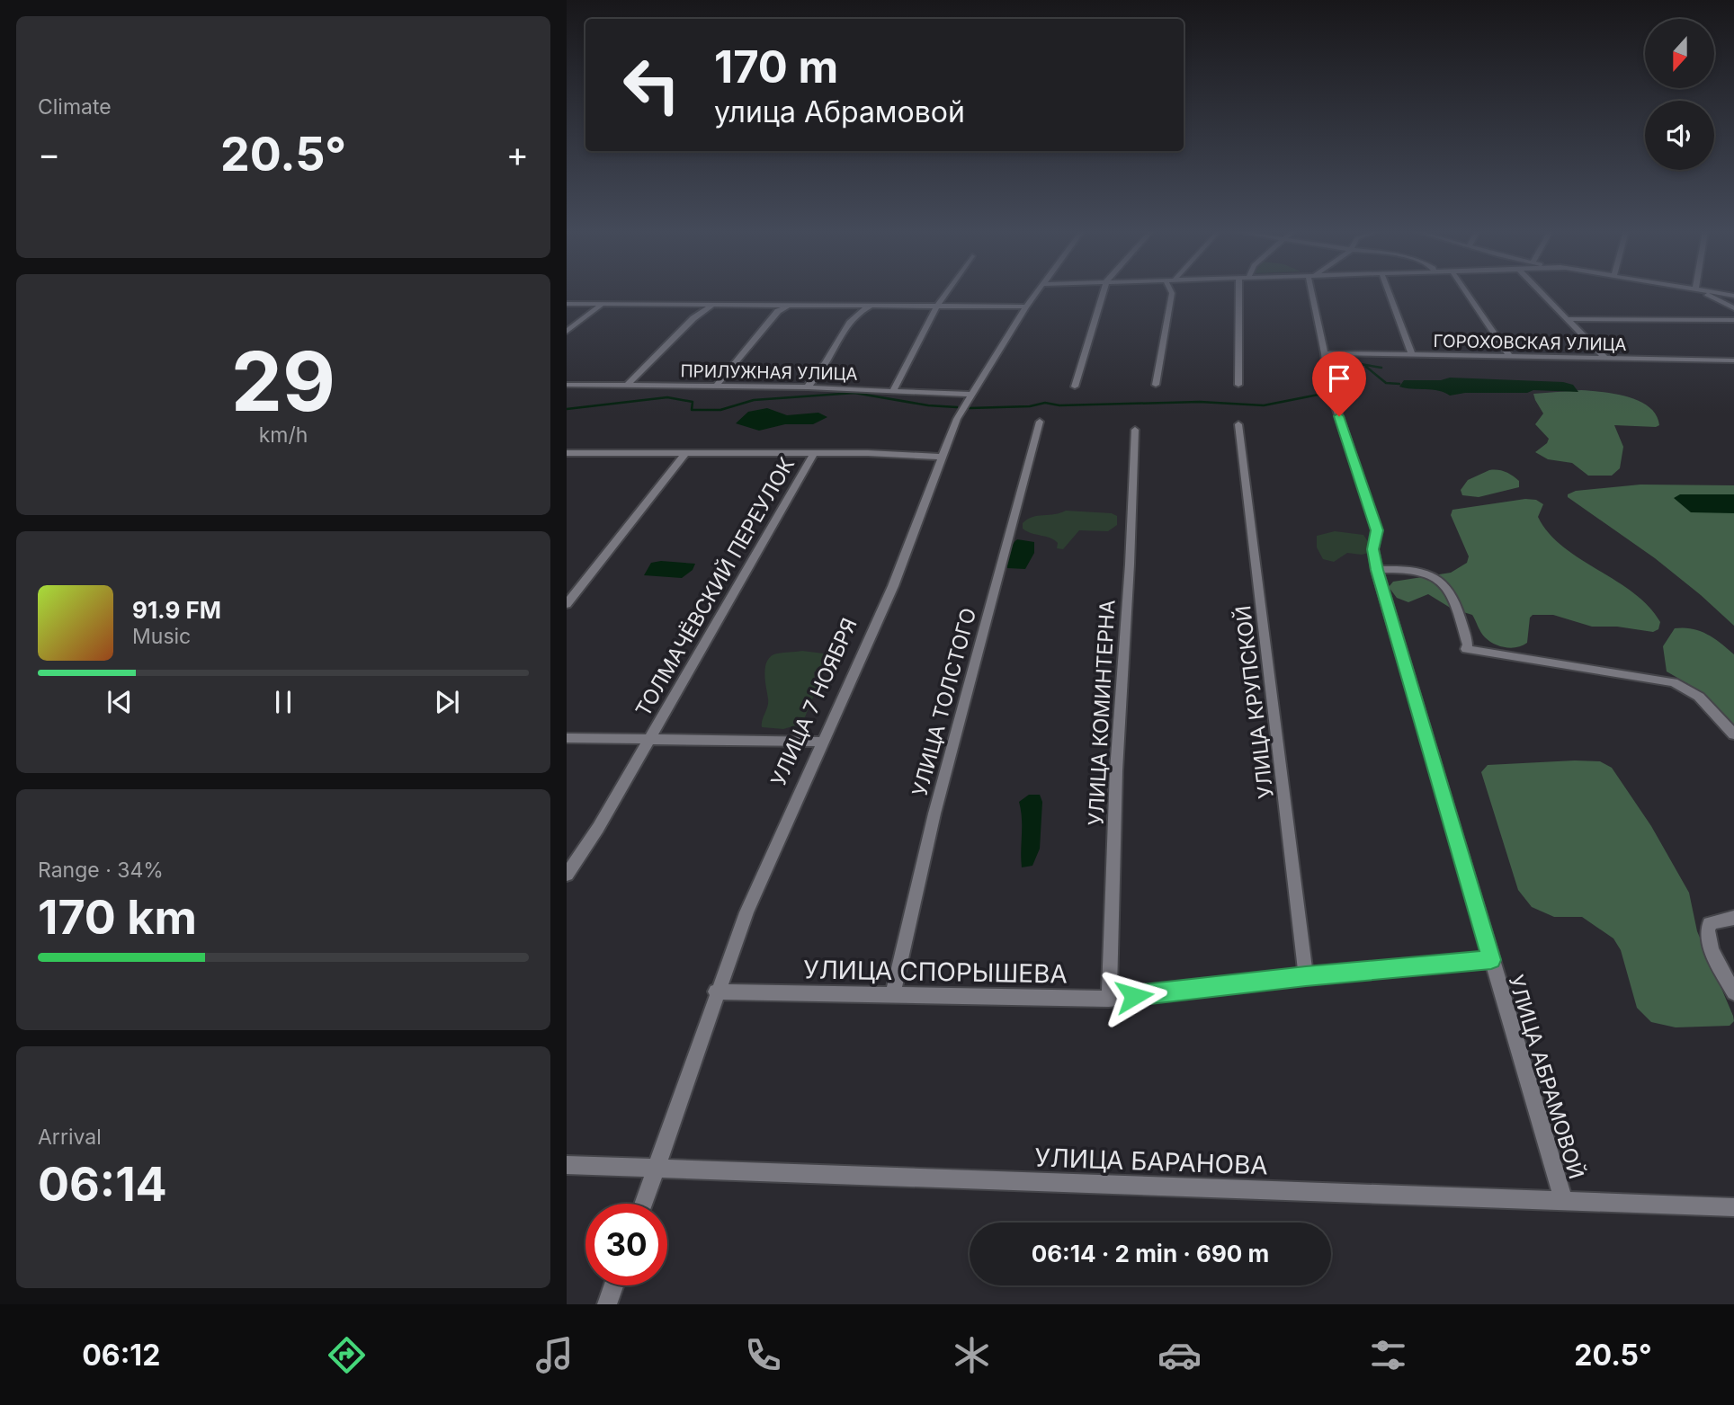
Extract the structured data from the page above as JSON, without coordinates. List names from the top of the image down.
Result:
{
  "streets": {
    "street": [
      "ГОРОХОВСКАЯ УЛИЦА",
      "ПРИЛУЖНАЯ УЛИЦА",
      "ТОЛМАЧЁВСКИЙ ПЕРЕУЛОК",
      "УЛИЦА 7 НОЯБРЯ",
      "УЛИЦА ТОЛСТОГО",
      "УЛИЦА КРУПСКОЙ",
      "УЛИЦА КОМИНТЕРНА",
      "УЛИЦА СПОРЫШЕВА",
      "УЛИЦА АБРАМОВОЙ",
      "УЛИЦА БАРАНОВА"
    ]
  },
  "crossings": [
    ["ГОРОХОВСКАЯ УЛИЦА", "УЛИЦА АБРАМОВОЙ"],
    ["ПРИЛУЖНАЯ УЛИЦА", "УЛИЦА 7 НОЯБРЯ"],
    ["УЛИЦА 7 НОЯБРЯ", "УЛИЦА СПОРЫШЕВА"],
    ["УЛИЦА 7 НОЯБРЯ", "УЛИЦА БАРАНОВА"],
    ["УЛИЦА ТОЛСТОГО", "УЛИЦА СПОРЫШЕВА"],
    ["УЛИЦА КРУПСКОЙ", "УЛИЦА СПОРЫШЕВА"],
    ["УЛИЦА КОМИНТЕРНА", "УЛИЦА СПОРЫШЕВА"],
    ["УЛИЦА СПОРЫШЕВА", "УЛИЦА АБРАМОВОЙ"],
    ["УЛИЦА АБРАМОВОЙ", "УЛИЦА БАРАНОВА"]
  ],
  "north": "bottom",
  "page": {
    "tile": [
      "Climate",
      ["29", "km/h"],
      ["Range · 34%", "170 km"],
      ["Arrival", "06:14"]
    ],
    "turn": ["170 m", "улица Абрамовой"],
    "heat": ["−", "20.5°", "+"],
    "song": ["91.9 FM", "Music"],
    "limit": "30",
    "trip": "06:14 · 2 min · 690 m",
    "tabs": ["06:12", "20.5°"]
  }
}
